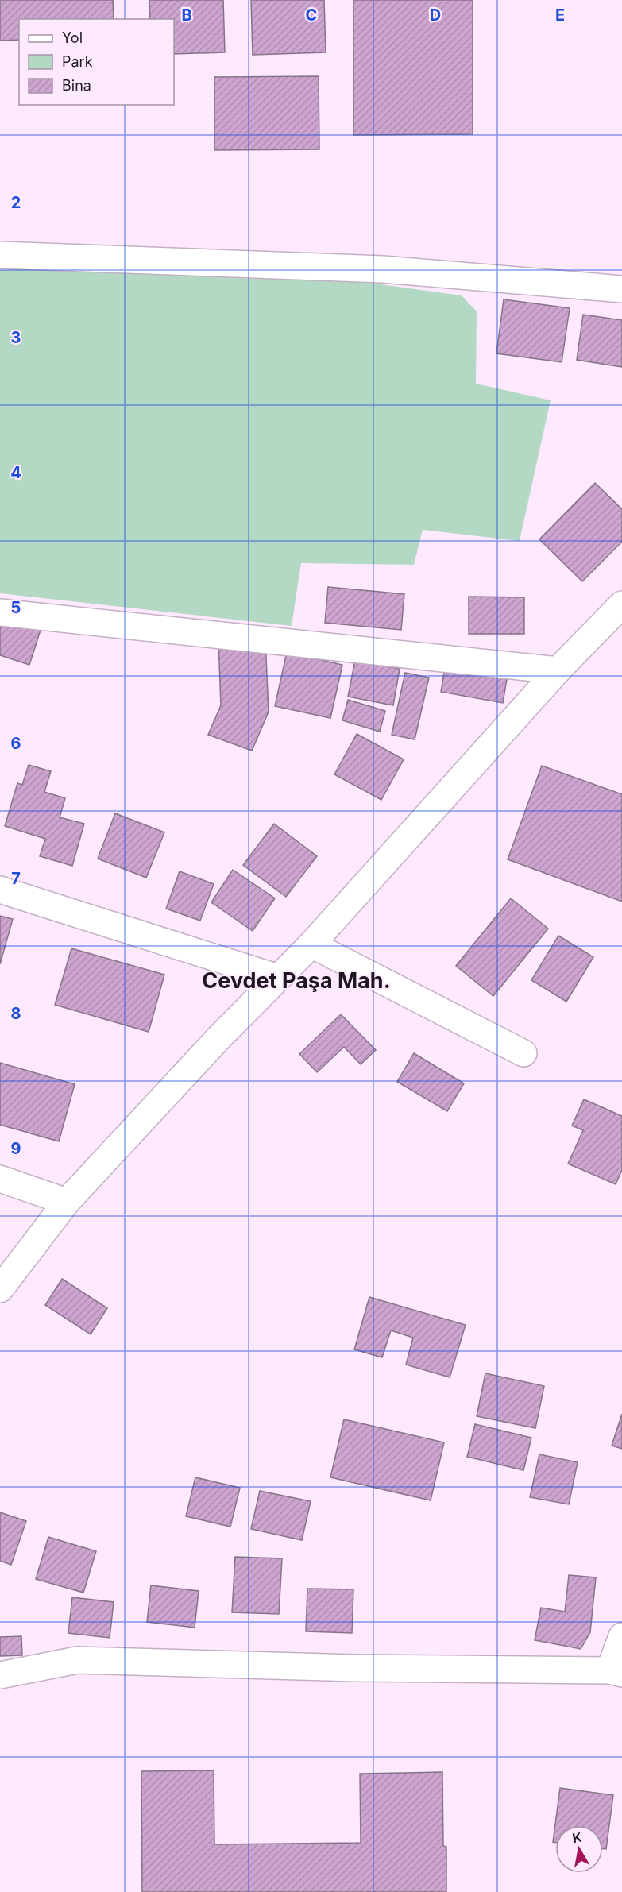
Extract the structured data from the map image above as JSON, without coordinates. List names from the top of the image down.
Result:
{
  "districts": ["Cevdet Paşa Mah."],
  "legend": ["Yol", "Park", "Bina"],
  "north": "top",
  "grid": {
    "columns": [
      "B",
      "C",
      "D",
      "E"
    ],
    "rows": [
      "2",
      "3",
      "4",
      "5",
      "6",
      "7",
      "8",
      "9"
    ]
  }
}
